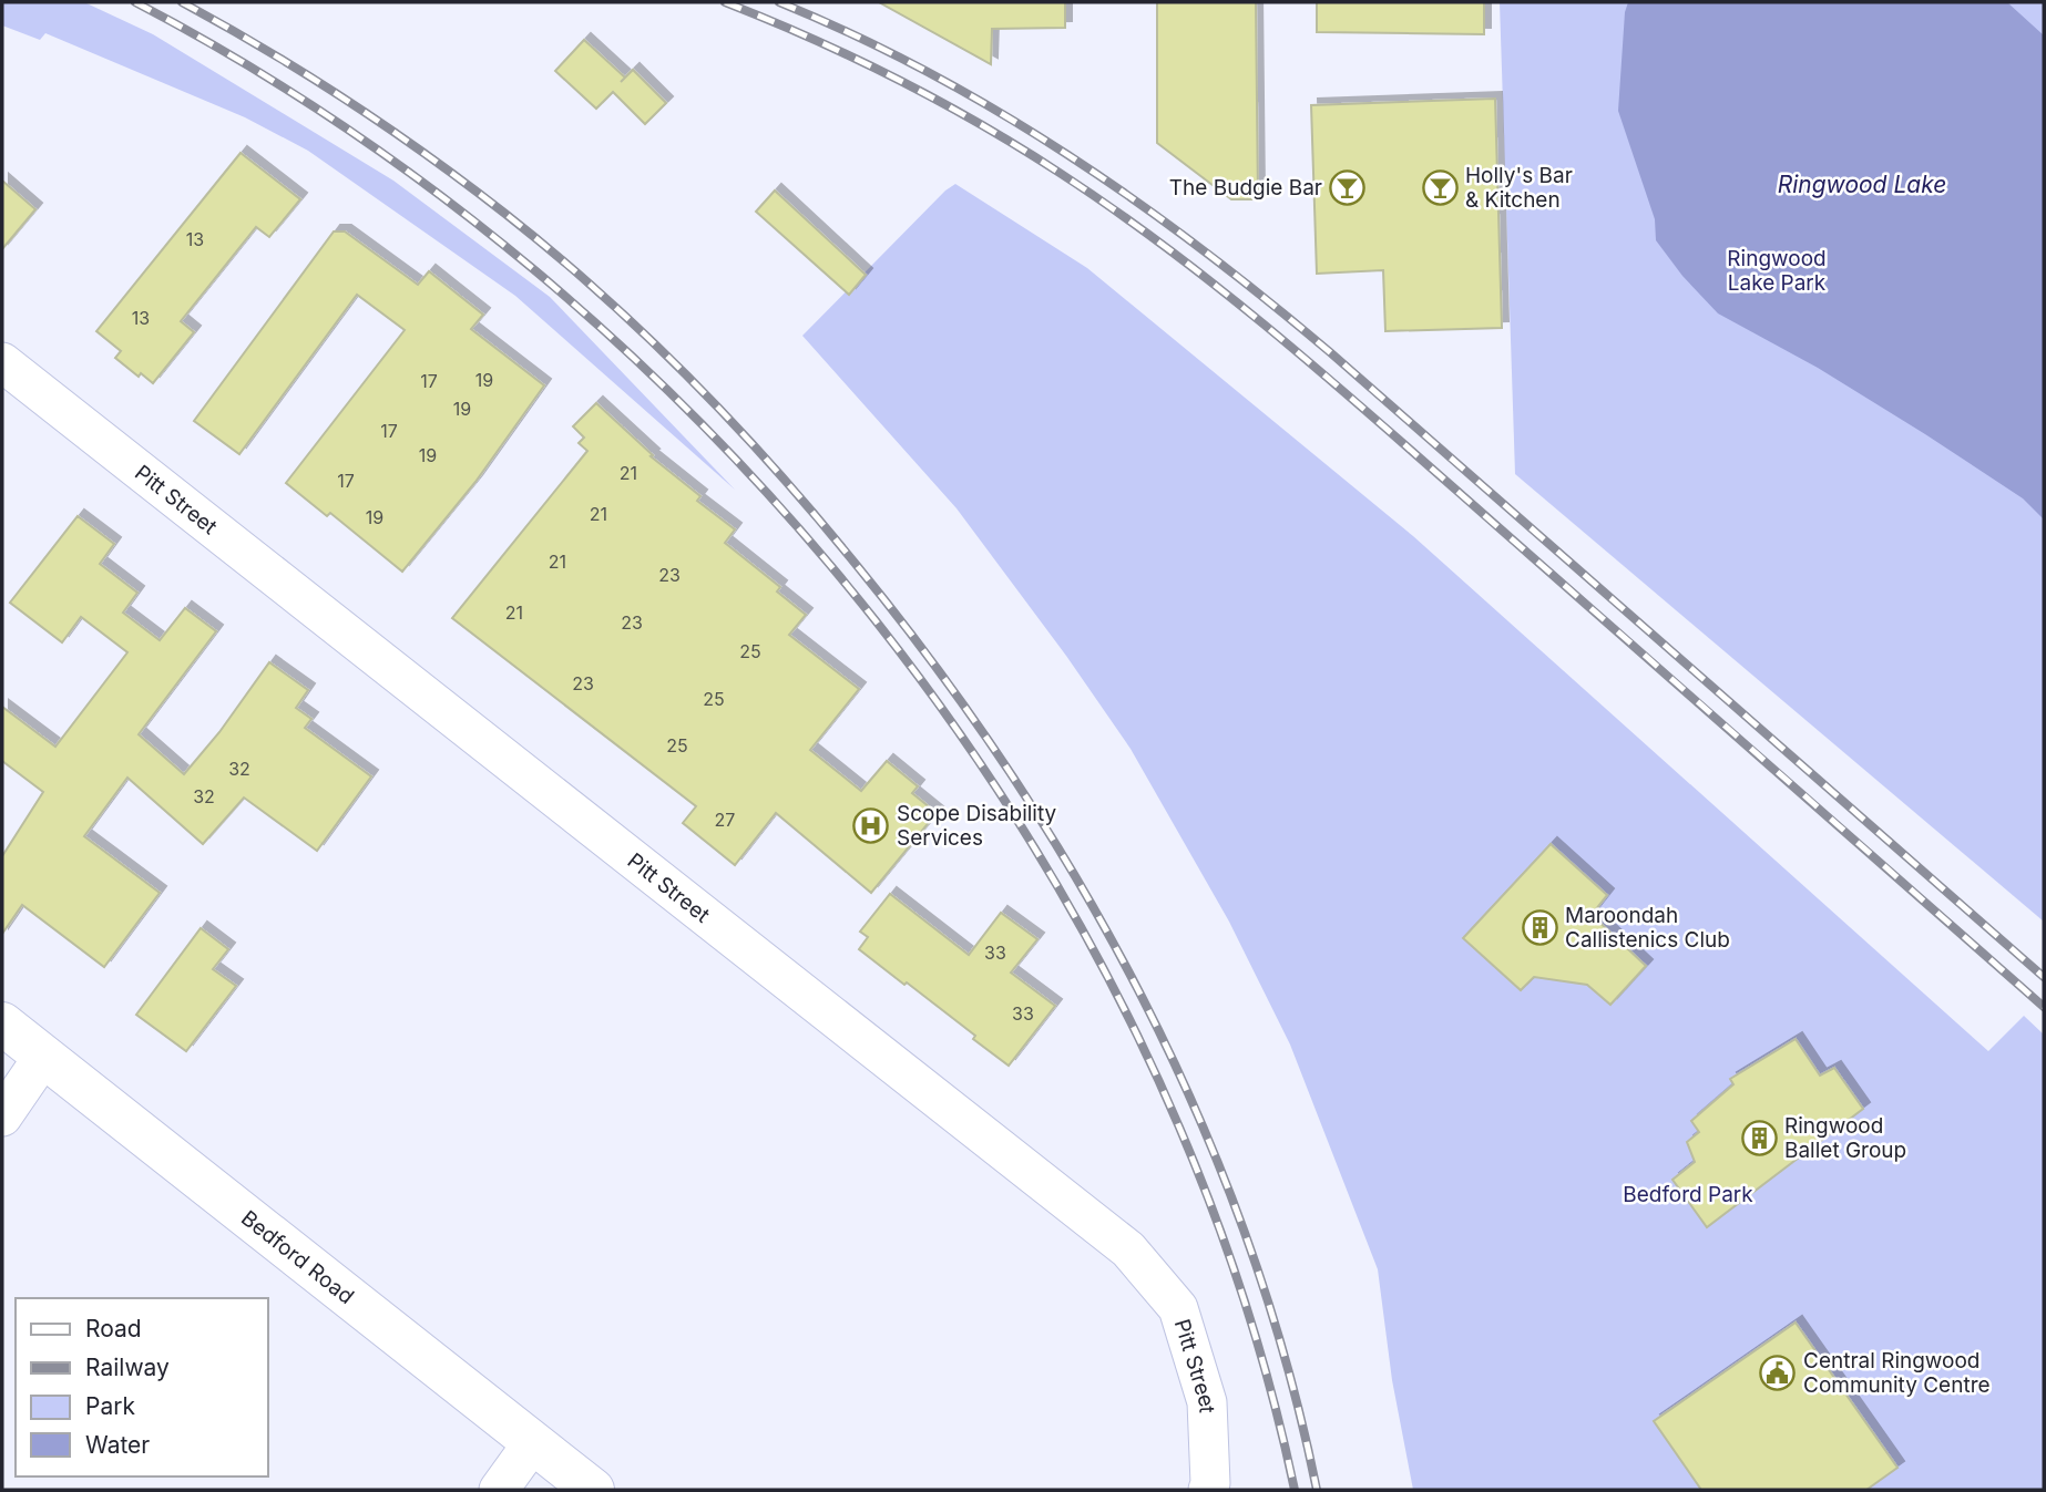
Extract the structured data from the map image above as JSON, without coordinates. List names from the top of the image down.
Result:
{
  "streets": {
    "main road": ["Bedford Road"],
    "street": ["Pitt Street"]
  },
  "water": ["Ringwood Lake"],
  "parks": ["Ringwood Lake Park", "Bedford Park"],
  "places": {
    "bar": ["The Budgie Bar", "Holly's Bar & Kitchen"],
    "hospital": ["Scope Disability Services"],
    "building": ["Maroondah Callistenics Club", "Ringwood Ballet Group"],
    "public building": ["Central Ringwood Community Centre"]
  },
  "house_numbers": [
    "13",
    "13",
    "19",
    "17",
    "19",
    "17",
    "19",
    "21",
    "17",
    "21",
    "19",
    "21",
    "23",
    "21",
    "23",
    "25",
    "23",
    "25",
    "25",
    "32",
    "32",
    "27",
    "33",
    "33"
  ],
  "legend": [
    "Road",
    "Railway",
    "Park",
    "Water"
  ]
}
